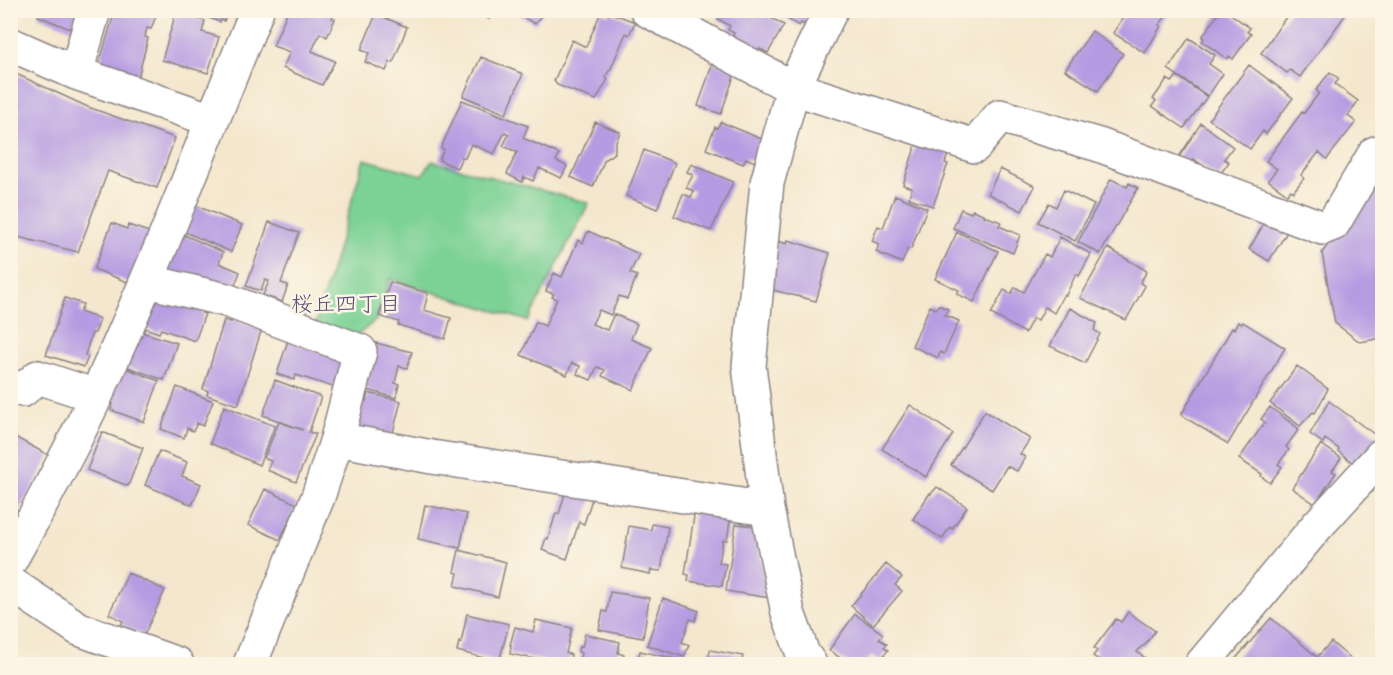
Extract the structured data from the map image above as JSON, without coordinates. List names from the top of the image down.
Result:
{
  "districts": ["桜丘四丁目"]
}
